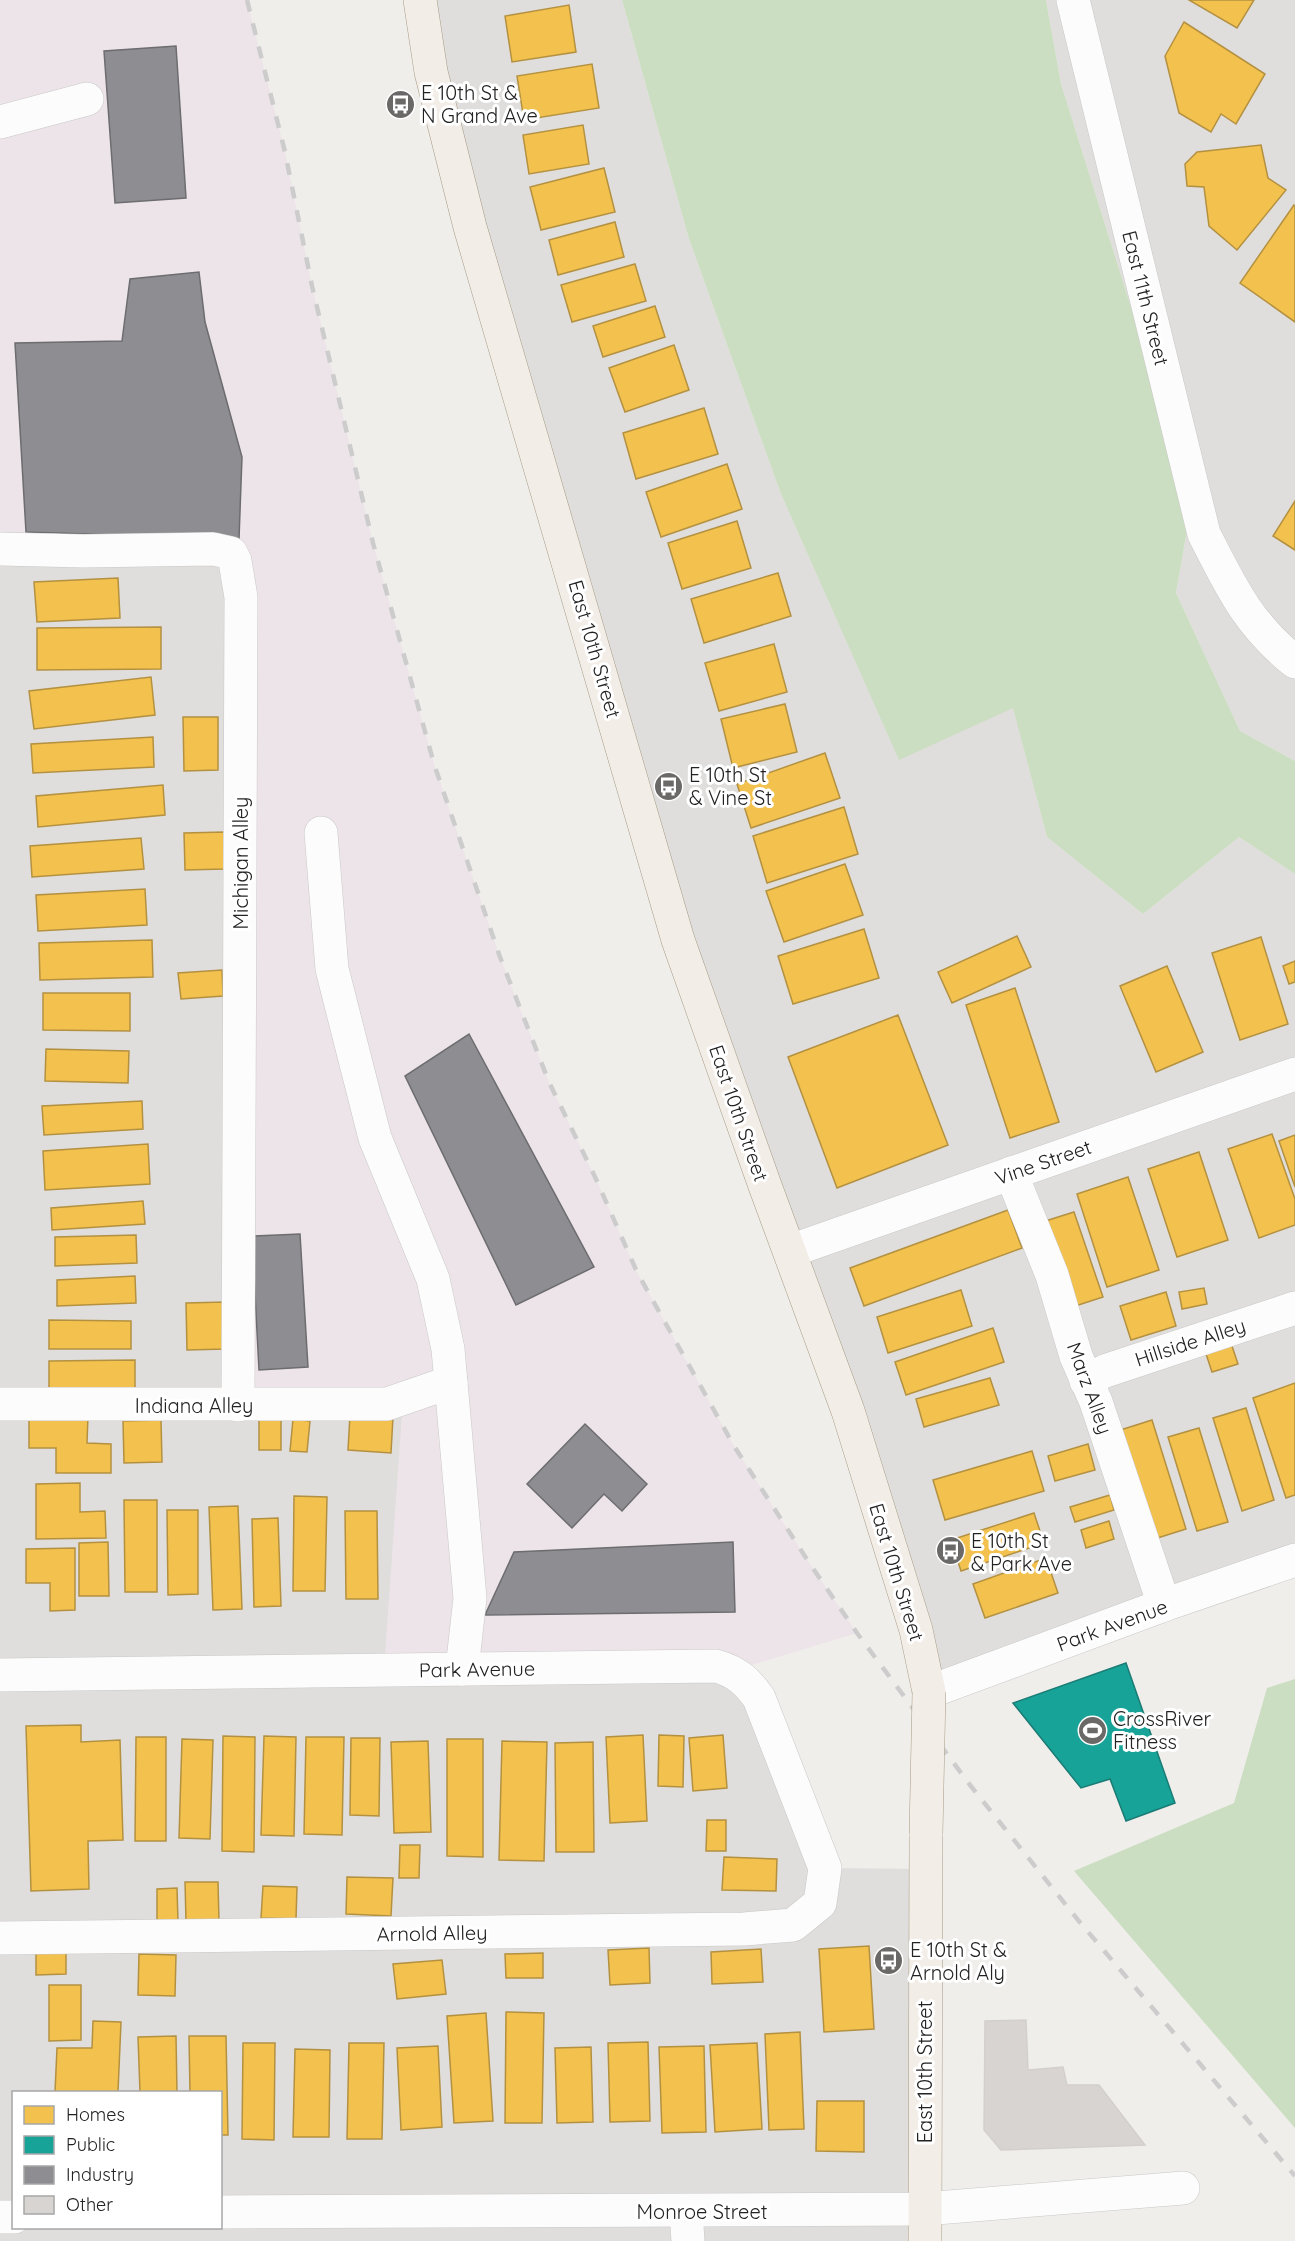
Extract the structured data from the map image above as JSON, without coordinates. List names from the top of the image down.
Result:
{
  "streets": {
    "main road": ["East 10th Street"],
    "street": [
      "East 11th Street",
      "Michigan Alley",
      "Vine Street",
      "Hillside Alley",
      "Marz Alley",
      "Indiana Alley",
      "Park Avenue",
      "Arnold Alley",
      "Monroe Street"
    ]
  },
  "crossings": [
    ["East 10th Street", "Vine Street"],
    ["East 10th Street", "Park Avenue"],
    ["East 10th Street", "Monroe Street"],
    ["Michigan Alley", "Indiana Alley"],
    ["Vine Street", "Marz Alley"],
    ["Hillside Alley", "Marz Alley"],
    ["Marz Alley", "Park Avenue"],
    ["Park Avenue", "Arnold Alley"]
  ],
  "places": {
    "bus stop": [
      "E 10th St & N Grand Ave",
      "E 10th St & Vine St",
      "E 10th St & Park Ave",
      "E 10th St & Arnold Aly"
    ],
    "sports": ["CrossRiver Fitness"]
  },
  "legend": [
    "Homes",
    "Public",
    "Industry",
    "Other"
  ]
}
